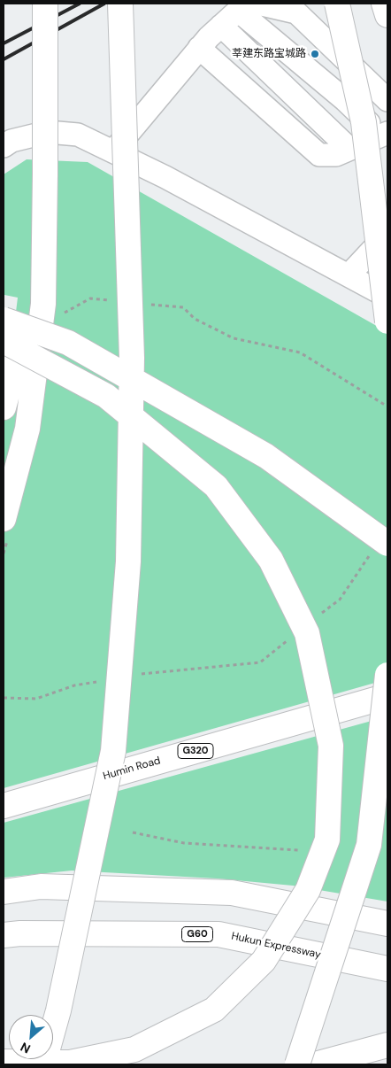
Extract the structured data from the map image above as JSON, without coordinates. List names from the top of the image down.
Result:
{
  "streets": {
    "highway": [
      "G320",
      "Humin Road",
      "G60",
      "Hukun Expressway"
    ]
  },
  "places": ["莘建东路宝城路"],
  "north": "bottom left"
}
